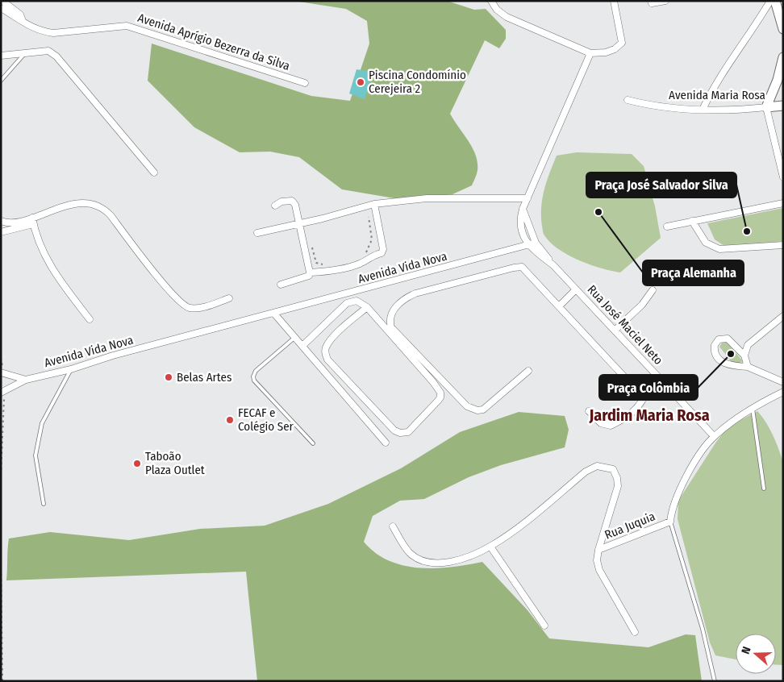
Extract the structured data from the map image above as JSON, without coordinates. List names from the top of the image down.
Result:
{
  "streets": {
    "street": [
      "Avenida Aprígio Bezerra da Silva",
      "Avenida Maria Rosa",
      "Avenida Vida Nova",
      "Rua José Maciel Neto",
      "Rua Juquia"
    ]
  },
  "crossings": [
    ["Avenida Vida Nova", "Rua José Maciel Neto"]
  ],
  "districts": ["Jardim Maria Rosa"],
  "places": [
    "Piscina Condomínio Cerejeira 2",
    "Praça Alemanha",
    "Praça José Salvador Silva",
    "Praça Colômbia",
    "Belas Artes",
    "FECAF e Colégio Ser",
    "Taboão Plaza Outlet"
  ],
  "north": "left"
}
